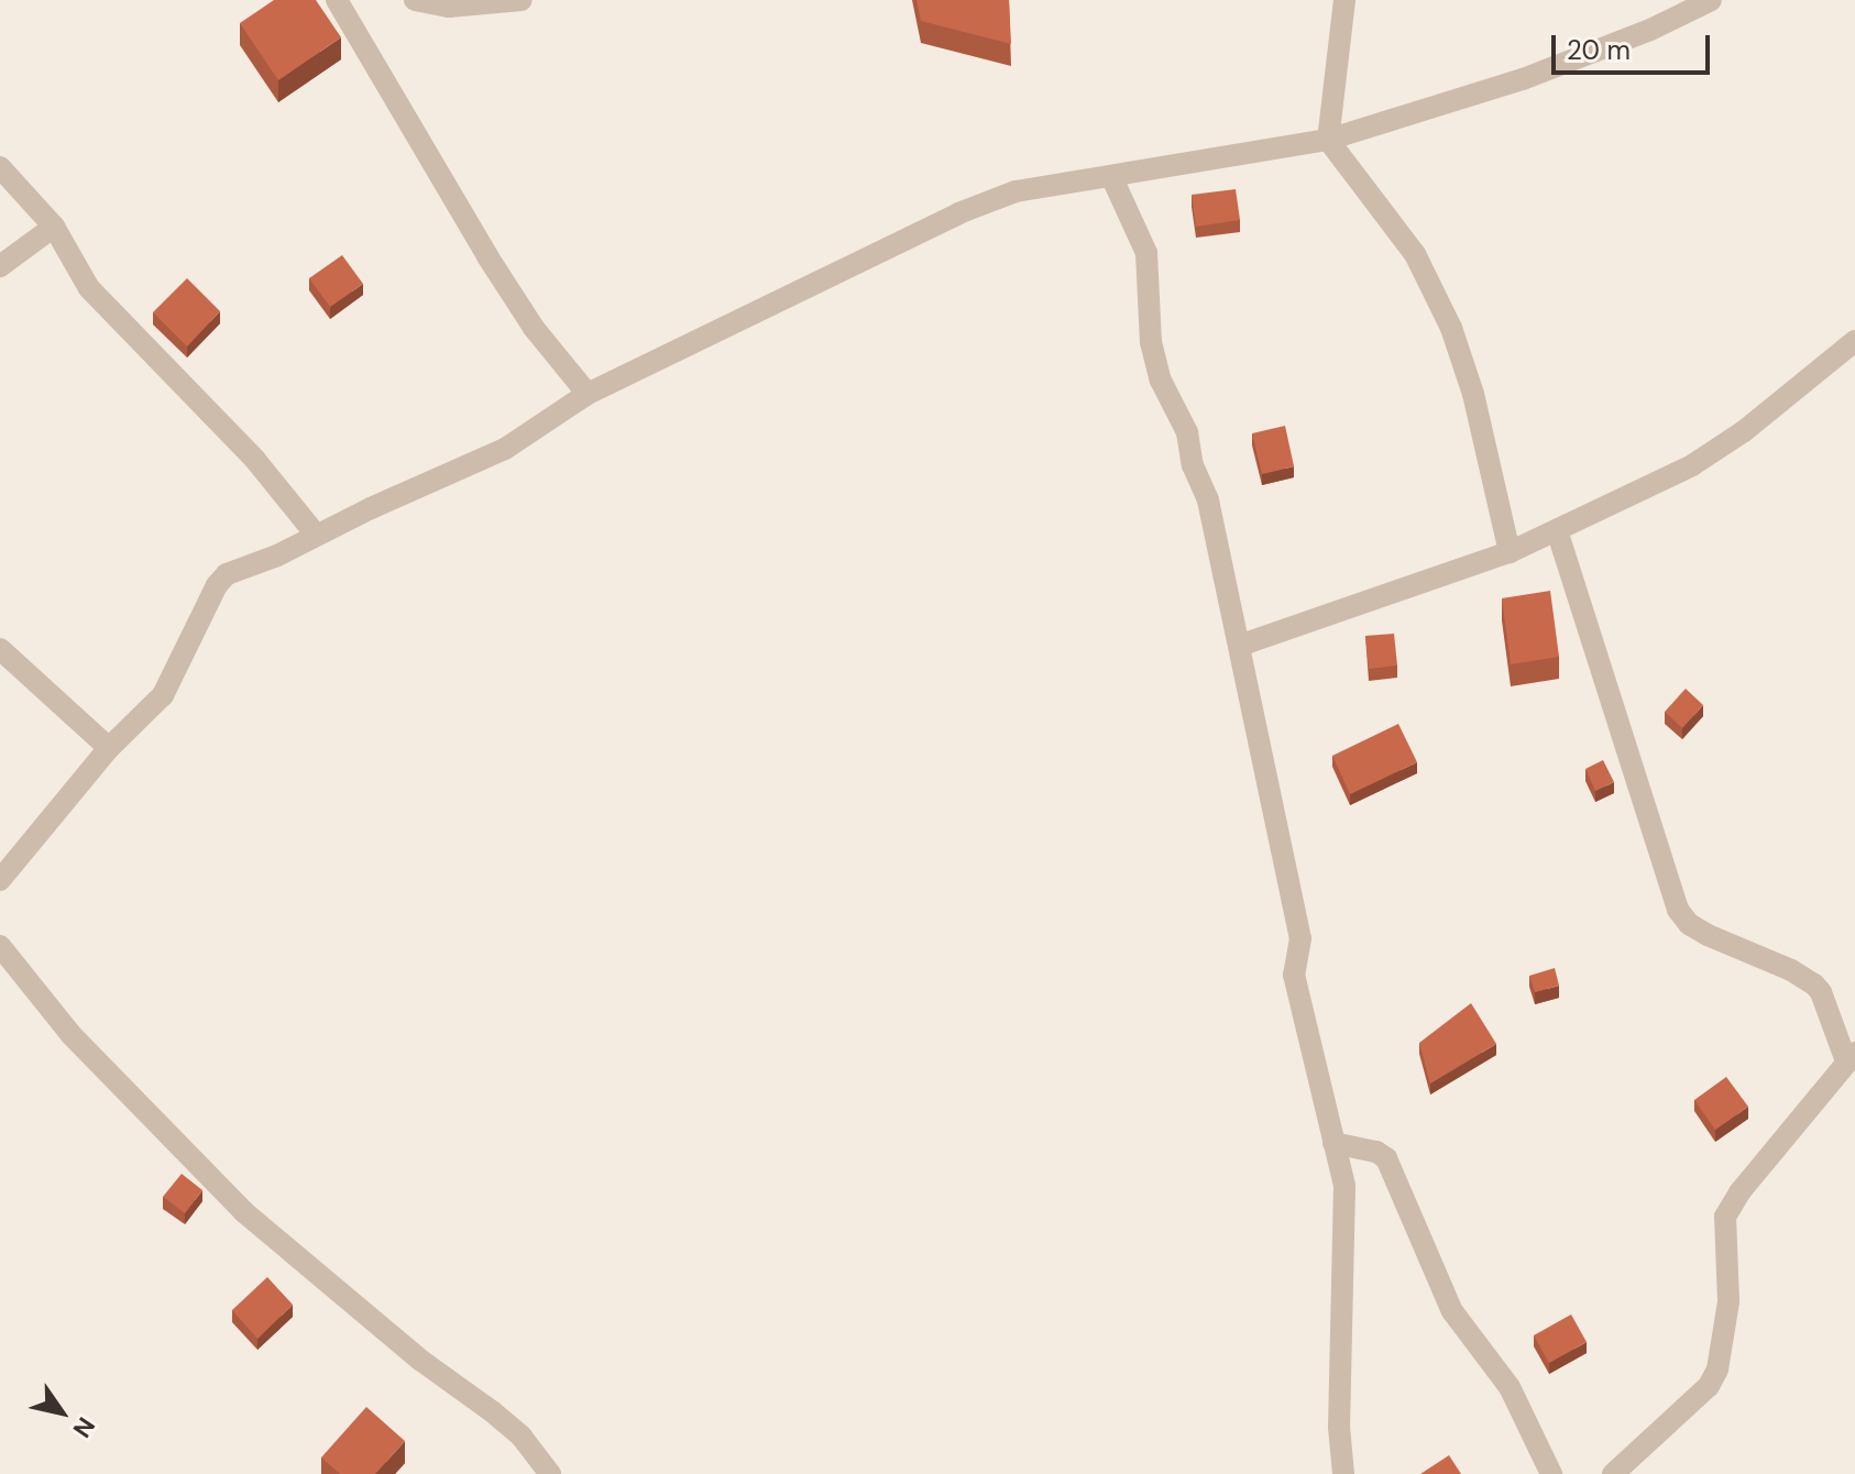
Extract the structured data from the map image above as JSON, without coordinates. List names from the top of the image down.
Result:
{
  "scale_bar": "20 m",
  "north": "bottom right"
}
